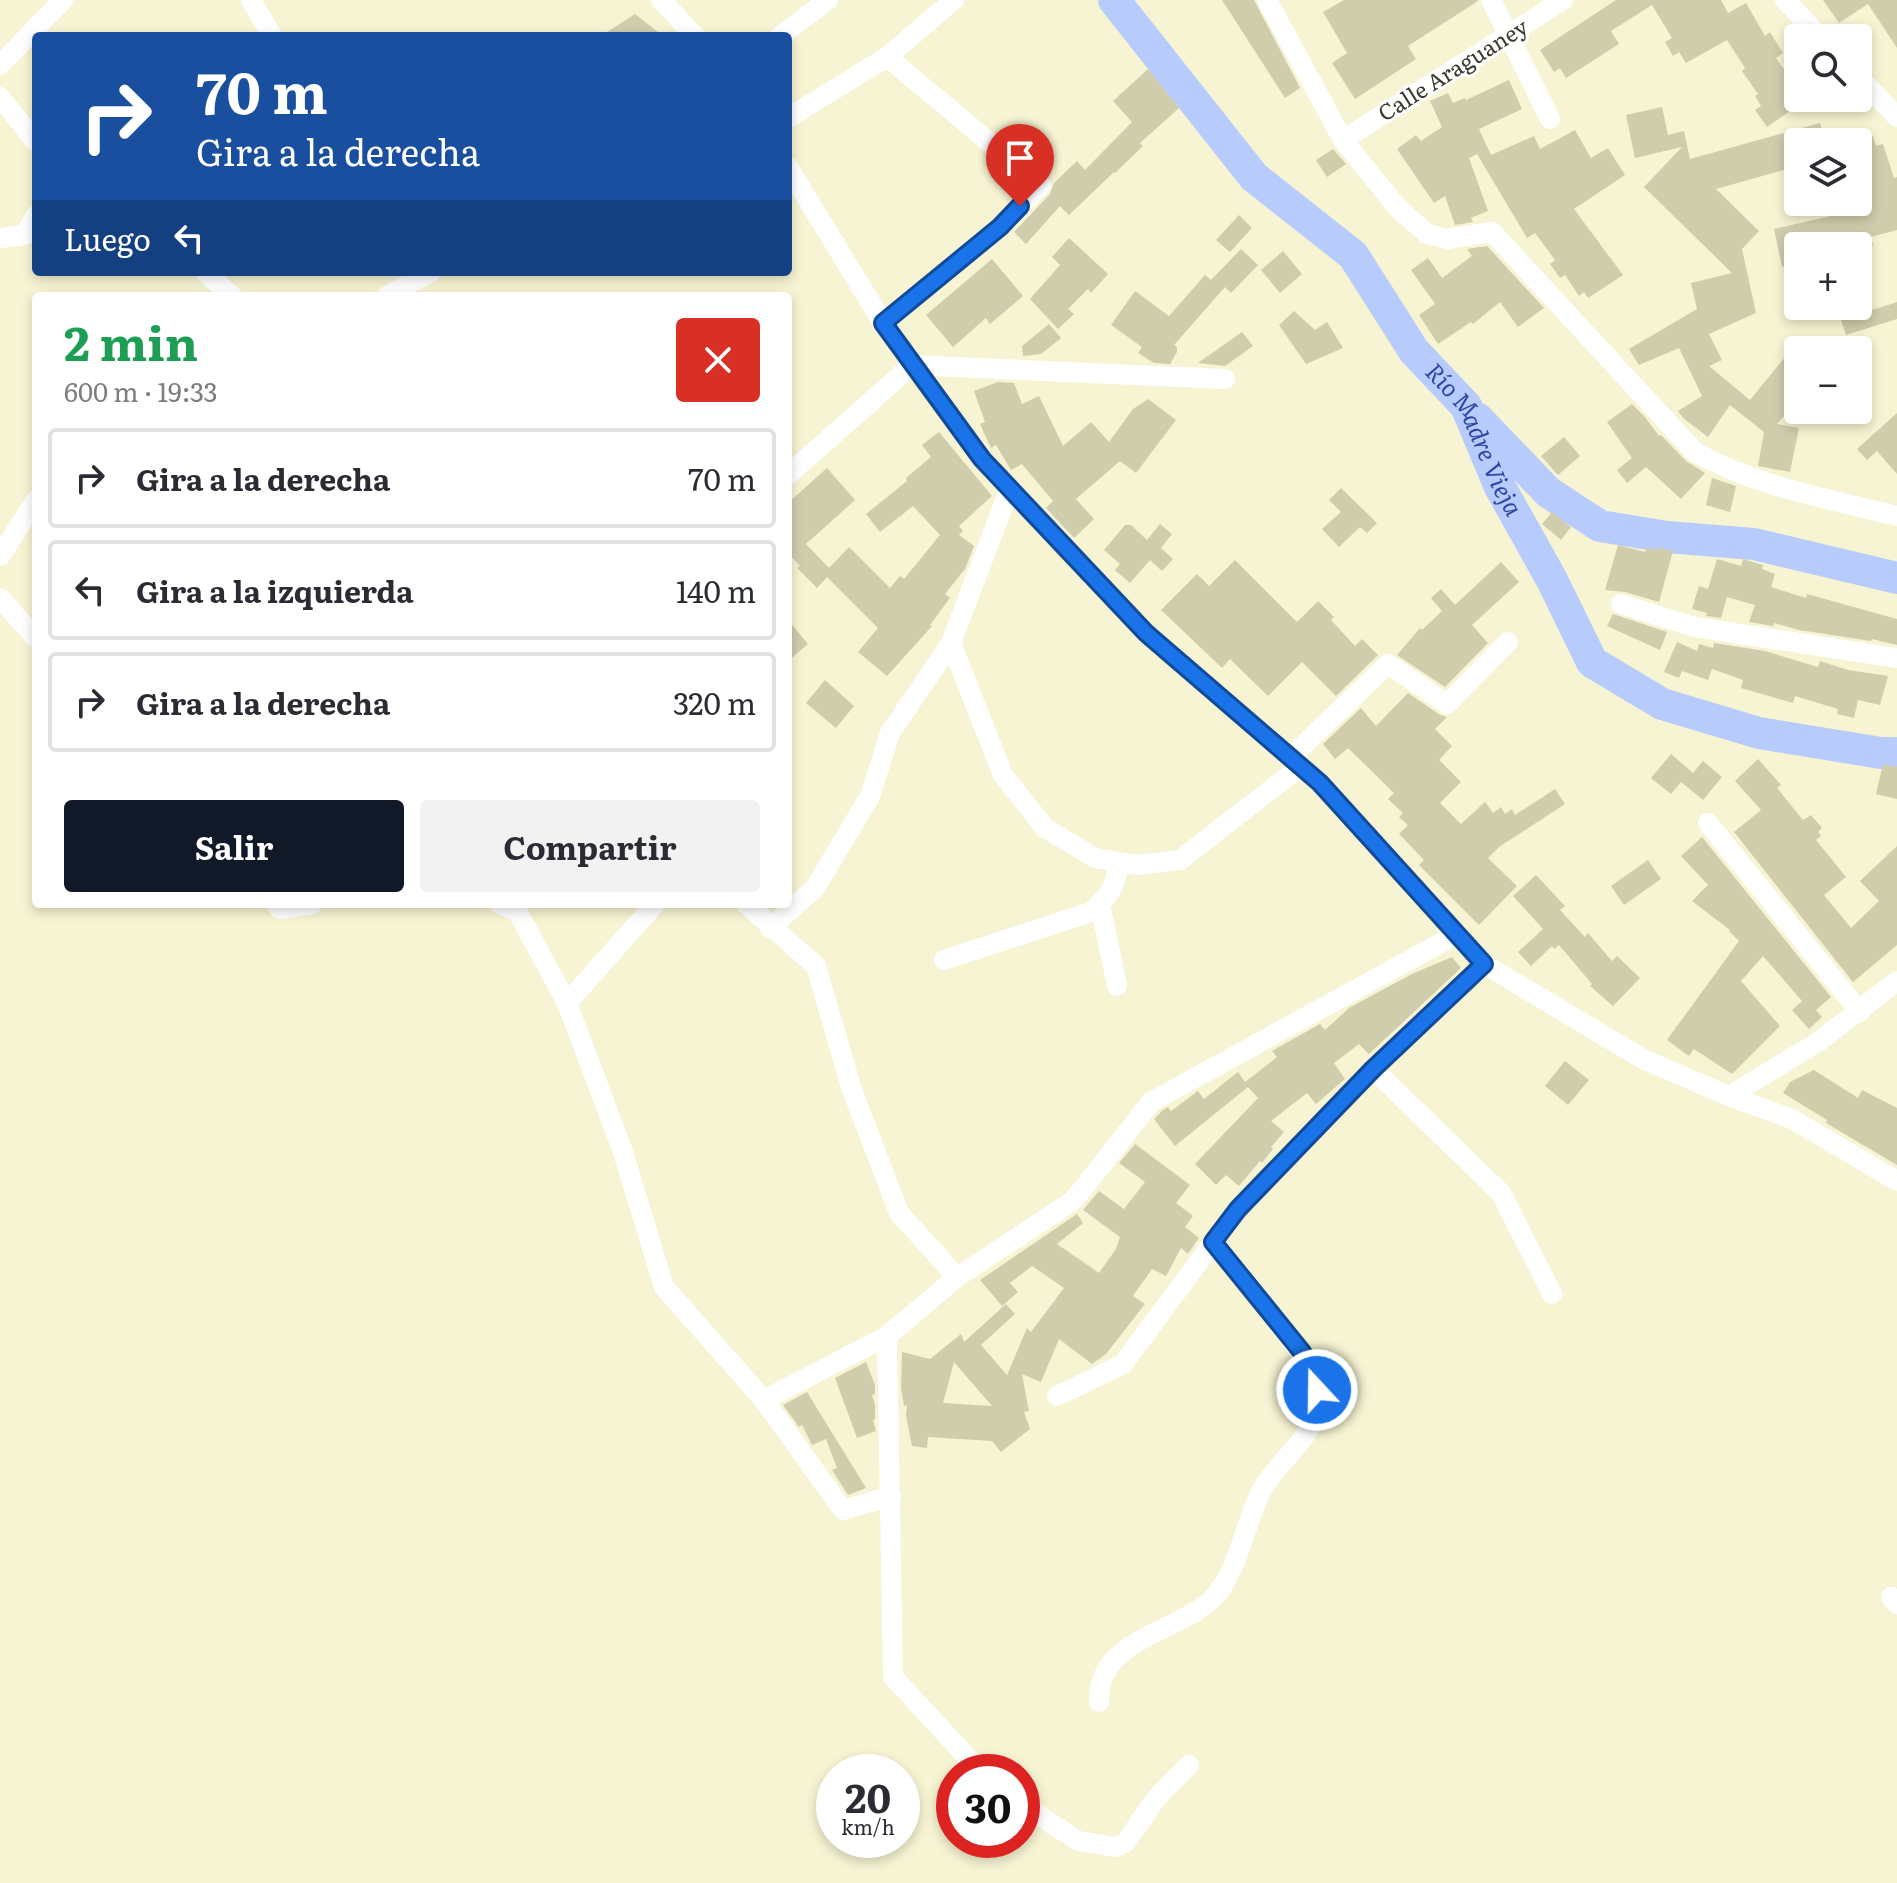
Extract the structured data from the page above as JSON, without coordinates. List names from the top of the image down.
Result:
{
  "streets": {
    "street": ["Calle Araguaney"]
  },
  "water": ["Río Madre Vieja"],
  "page": {
    "map_buttons": ["+", "−"],
    "turn": ["70 m", "Gira a la derecha"],
    "then": "Luego",
    "heading": ["2 min", "600 m · 19:33"],
    "list": [
      {
        "name": "Gira a la derecha",
        "value": "70 m"
      },
      {
        "name": "Gira a la izquierda",
        "value": "140 m"
      },
      {
        "name": "Gira a la derecha",
        "value": "320 m"
      }
    ],
    "buttons": ["Salir", "Compartir"],
    "speed": "20 km/h",
    "limit": "30"
  }
}
